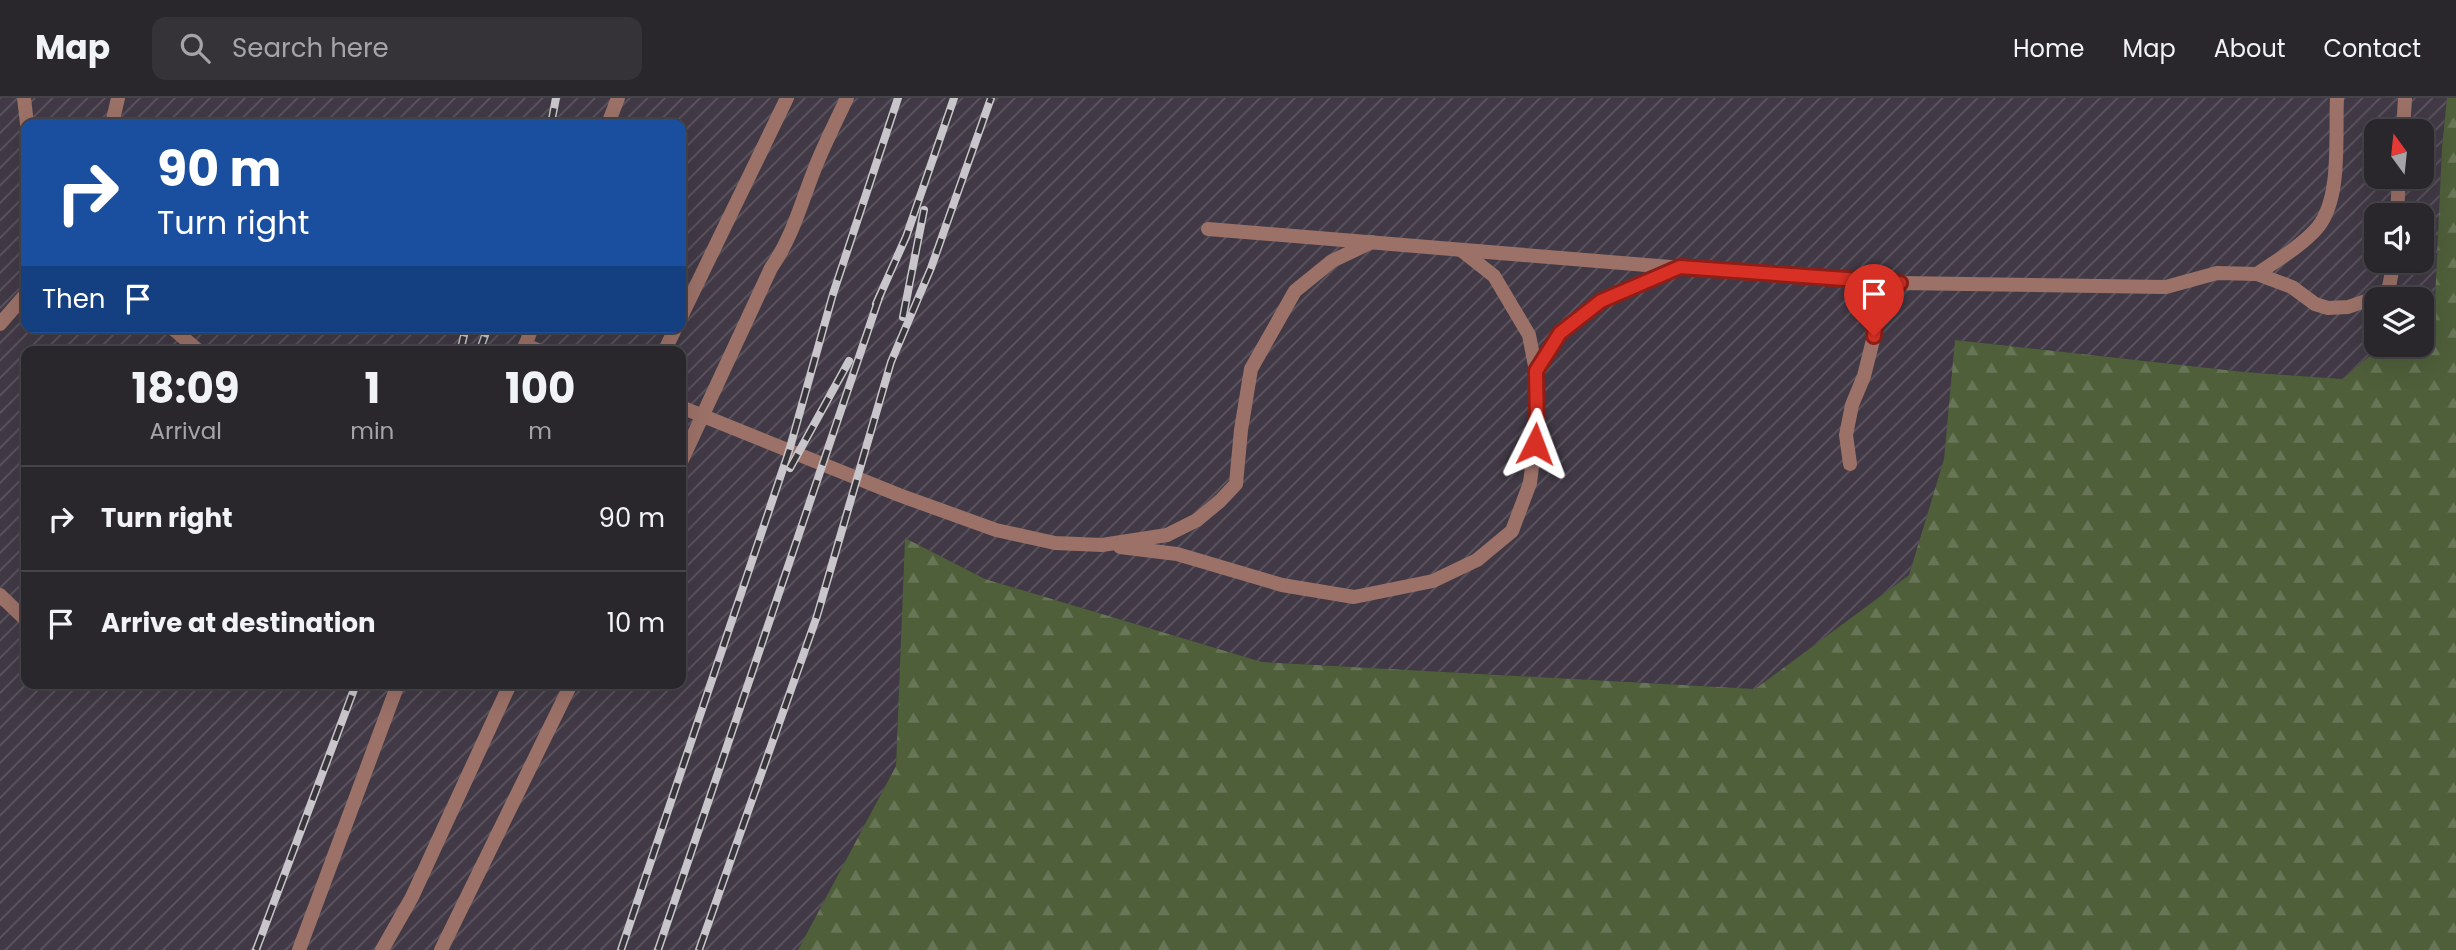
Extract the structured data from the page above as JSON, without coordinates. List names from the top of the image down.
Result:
{
  "north": "top",
  "page": {
    "header": "Map",
    "search": "Search here",
    "nav": [
      "Home",
      "Map",
      "About",
      "Contact"
    ],
    "turn": ["90 m", "Turn right"],
    "then": "Then",
    "eta": [
      "18:09",
      "Arrival",
      "1",
      "min",
      "100",
      "m"
    ],
    "list": [
      {
        "name": "Turn right",
        "value": "90 m"
      },
      {
        "name": "Arrive at destination",
        "value": "10 m"
      }
    ]
  }
}
